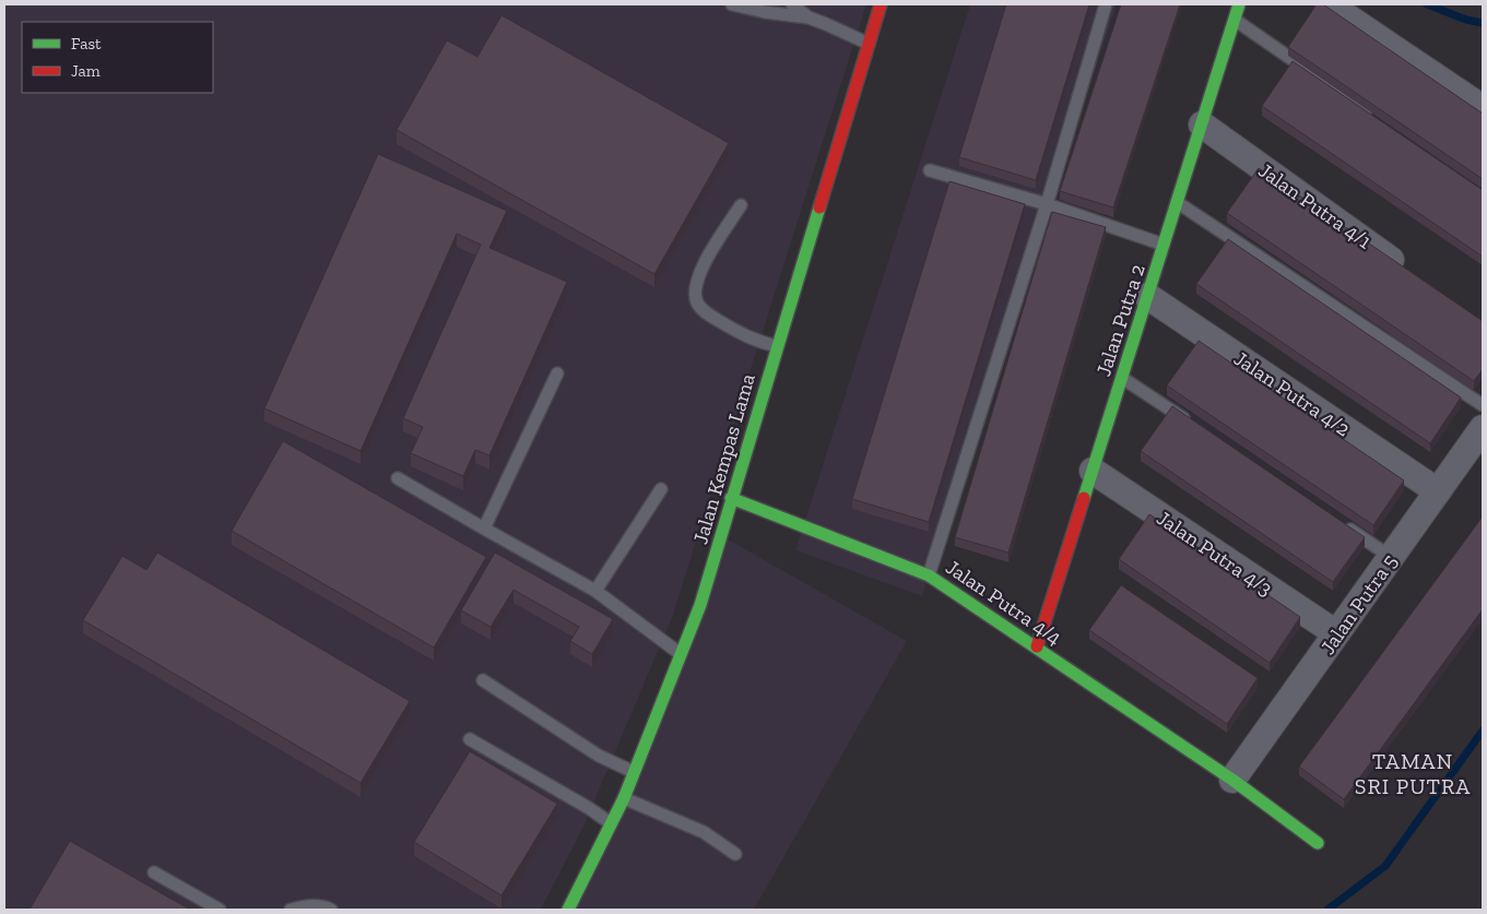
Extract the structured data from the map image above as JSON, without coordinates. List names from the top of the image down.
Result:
{
  "streets": {
    "street": [
      "Jalan Putra 4/1",
      "Jalan Putra 2",
      "Jalan Putra 4/2",
      "Jalan Kempas Lama",
      "Jalan Putra 4/3",
      "Jalan Putra 4/4",
      "Jalan Putra 5"
    ]
  },
  "crossings": [
    ["Jalan Putra 4/1", "Jalan Putra 2"],
    ["Jalan Putra 2", "Jalan Putra 4/2"],
    ["Jalan Putra 2", "Jalan Putra 4/3"],
    ["Jalan Putra 2", "Jalan Putra 4/4"],
    ["Jalan Putra 4/2", "Jalan Putra 5"],
    ["Jalan Kempas Lama", "Jalan Putra 4/4"],
    ["Jalan Putra 4/3", "Jalan Putra 5"],
    ["Jalan Putra 4/4", "Jalan Putra 5"]
  ],
  "districts": ["TAMAN SRI PUTRA"],
  "legend": ["Fast", "Jam"]
}
